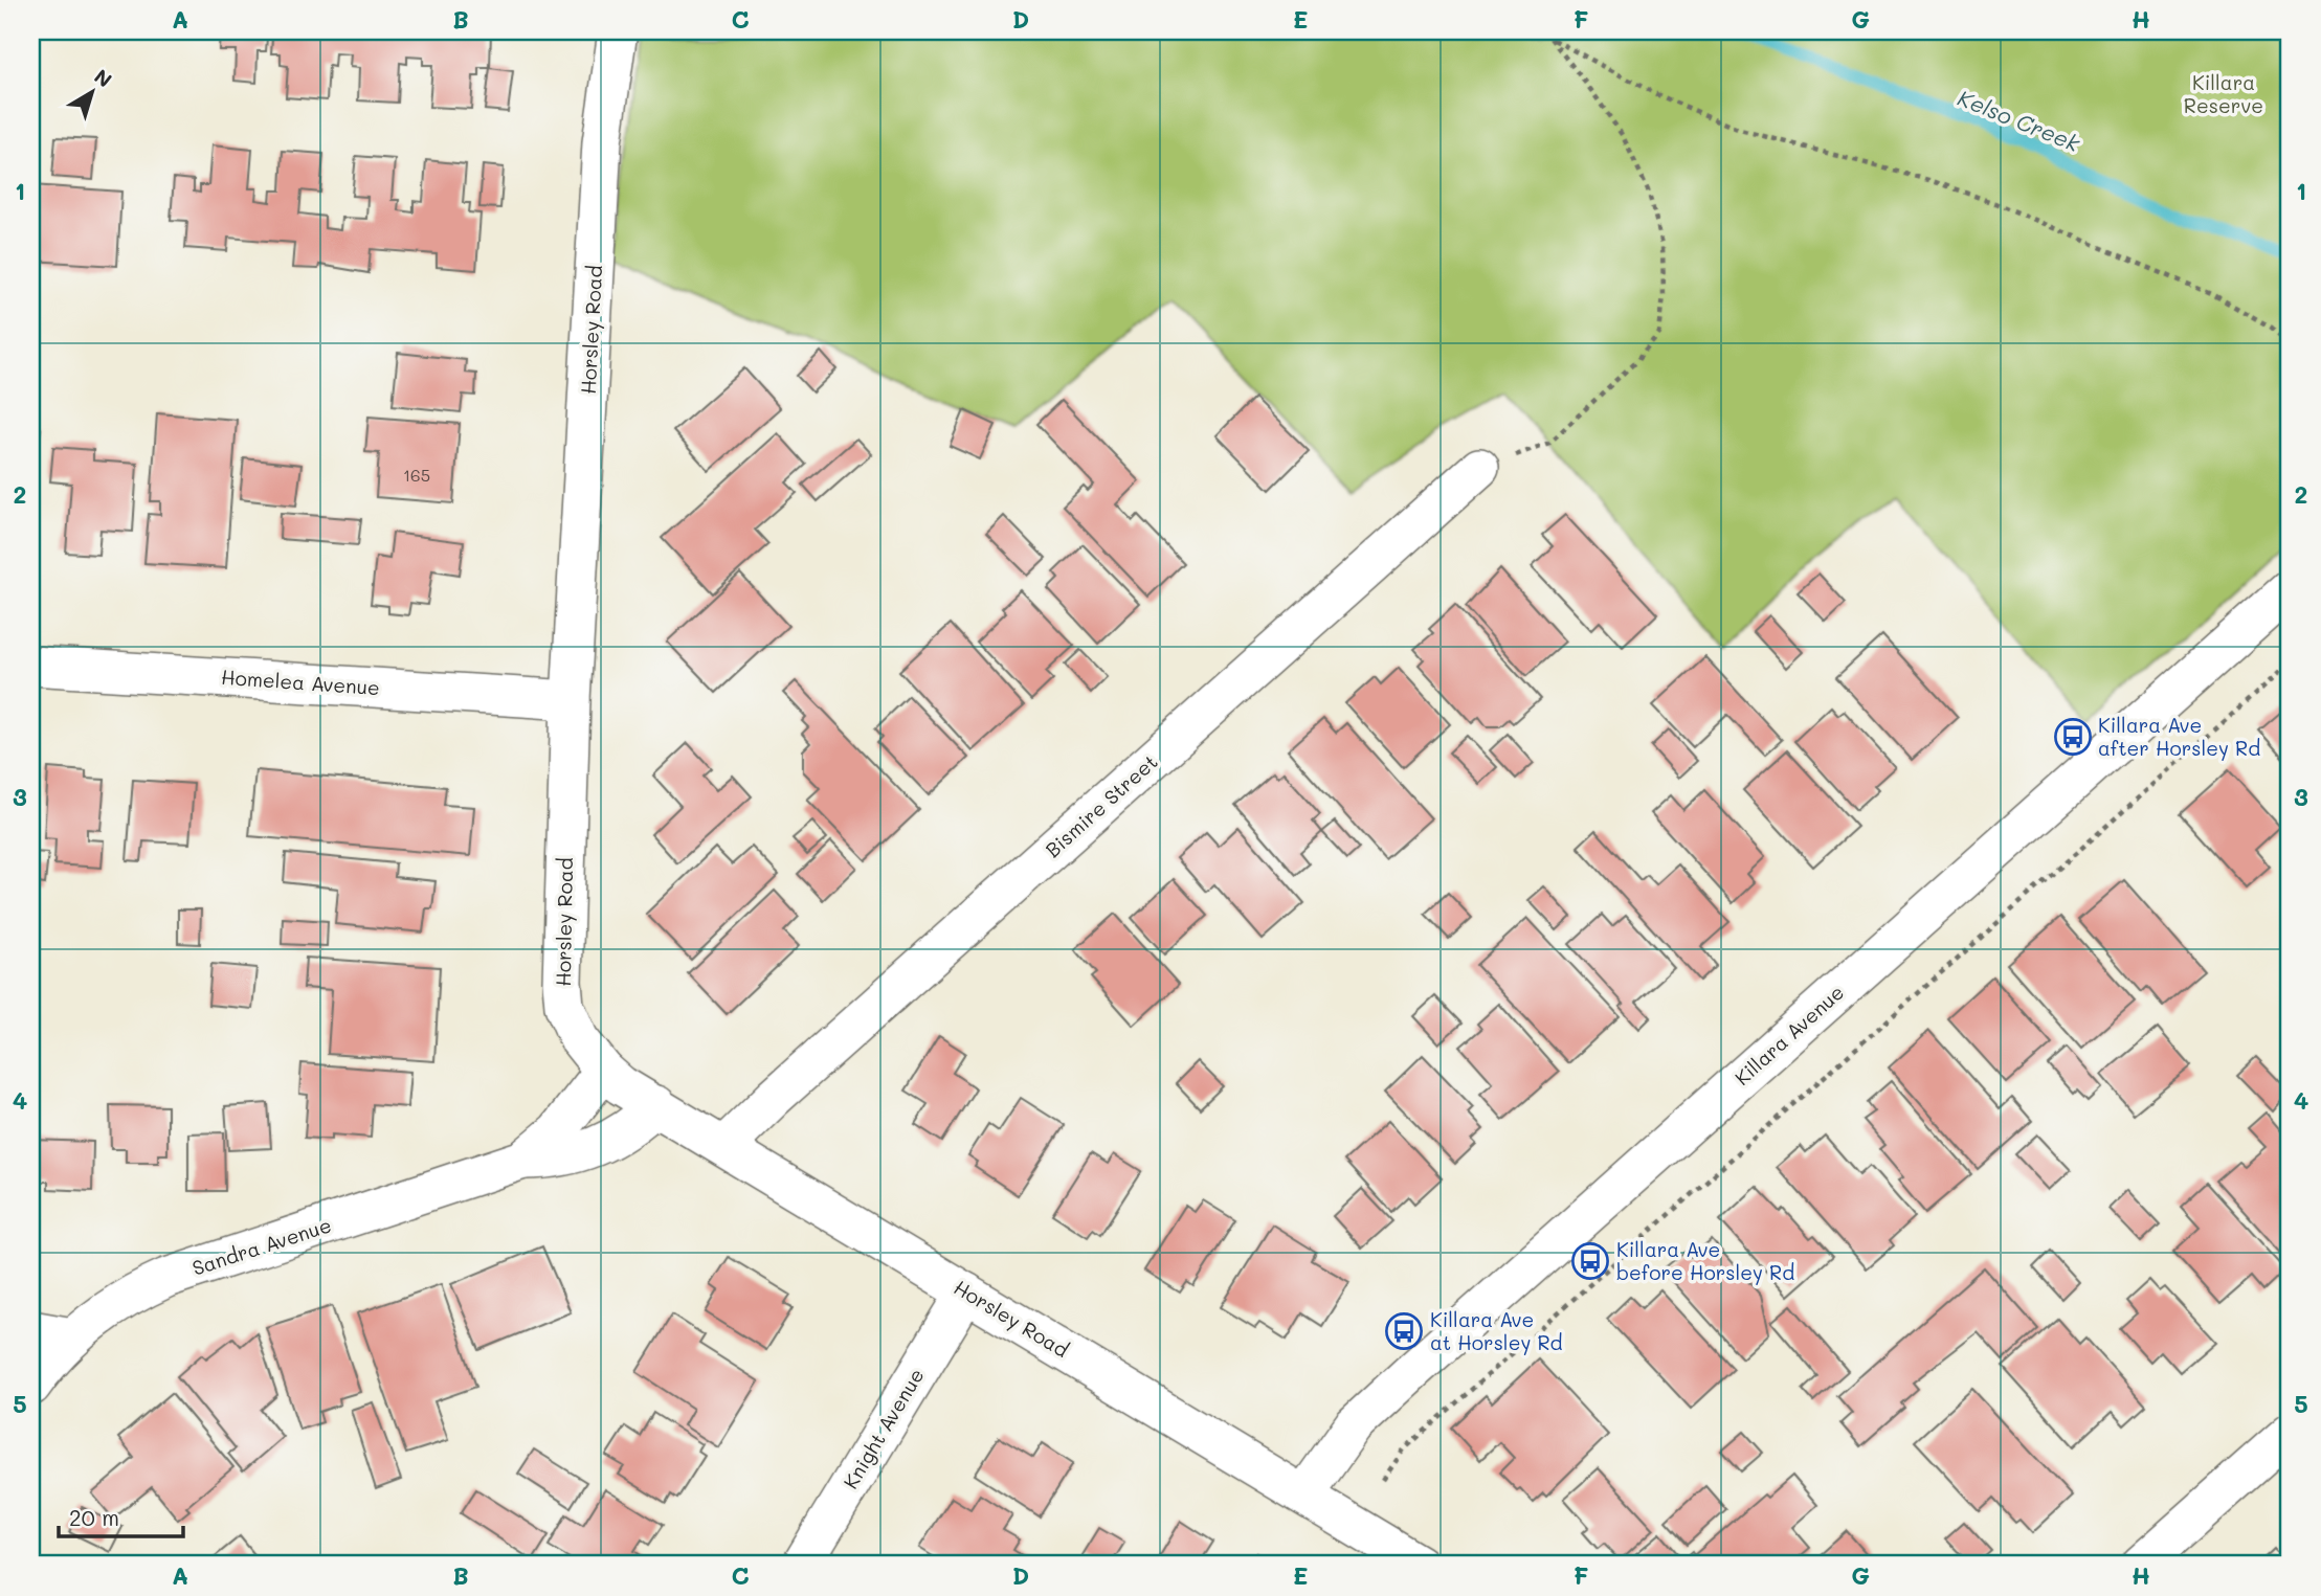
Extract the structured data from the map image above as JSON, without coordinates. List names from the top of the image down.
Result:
{
  "streets": {
    "street": [
      "Horsley Road",
      "Homelea Avenue",
      "Bismire Street",
      "Killara Avenue",
      "Sandra Avenue",
      "Knight Avenue"
    ]
  },
  "crossings": [
    ["Horsley Road", "Homelea Avenue"],
    ["Horsley Road", "Bismire Street"],
    ["Horsley Road", "Killara Avenue"],
    ["Horsley Road", "Sandra Avenue"],
    ["Horsley Road", "Knight Avenue"]
  ],
  "water": ["Kelso Creek"],
  "parks": ["Killara Reserve"],
  "places": {
    "bus stop": ["Killara Ave after Horsley Rd", "Killara Ave before Horsley Rd", "Killara Ave at Horsley Rd"]
  },
  "house_numbers": ["165"],
  "scale_bar": "20 m",
  "north": "top right",
  "grid": {
    "columns": [
      "A",
      "B",
      "C",
      "D",
      "E",
      "F",
      "G",
      "H"
    ],
    "rows": [
      "1",
      "2",
      "3",
      "4",
      "5"
    ]
  }
}
